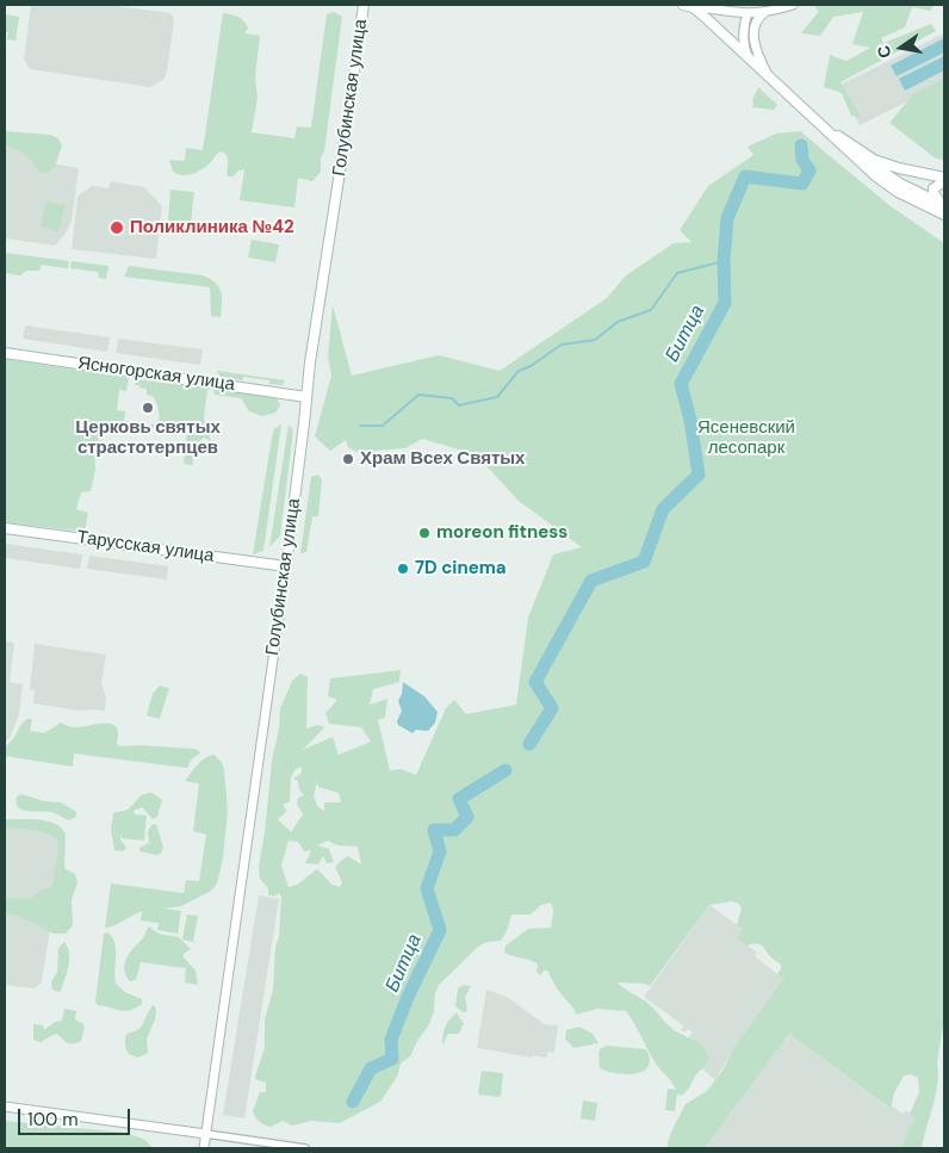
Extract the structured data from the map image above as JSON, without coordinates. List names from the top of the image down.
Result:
{
  "streets": {
    "main road": ["Голубинская улица", "Ясногорская улица", "Тарусская улица"]
  },
  "crossings": [
    ["Голубинская улица", "Ясногорская улица"],
    ["Голубинская улица", "Тарусская улица"]
  ],
  "water": ["Битца"],
  "parks": ["Ясеневский лесопарк"],
  "places": [
    "Поликлиника №42",
    "Церковь святых страстотерпцев",
    "Храм Всех Святых",
    "moreon fitness",
    "7D cinema"
  ],
  "scale_bar": "100 m",
  "north": "left"
}
